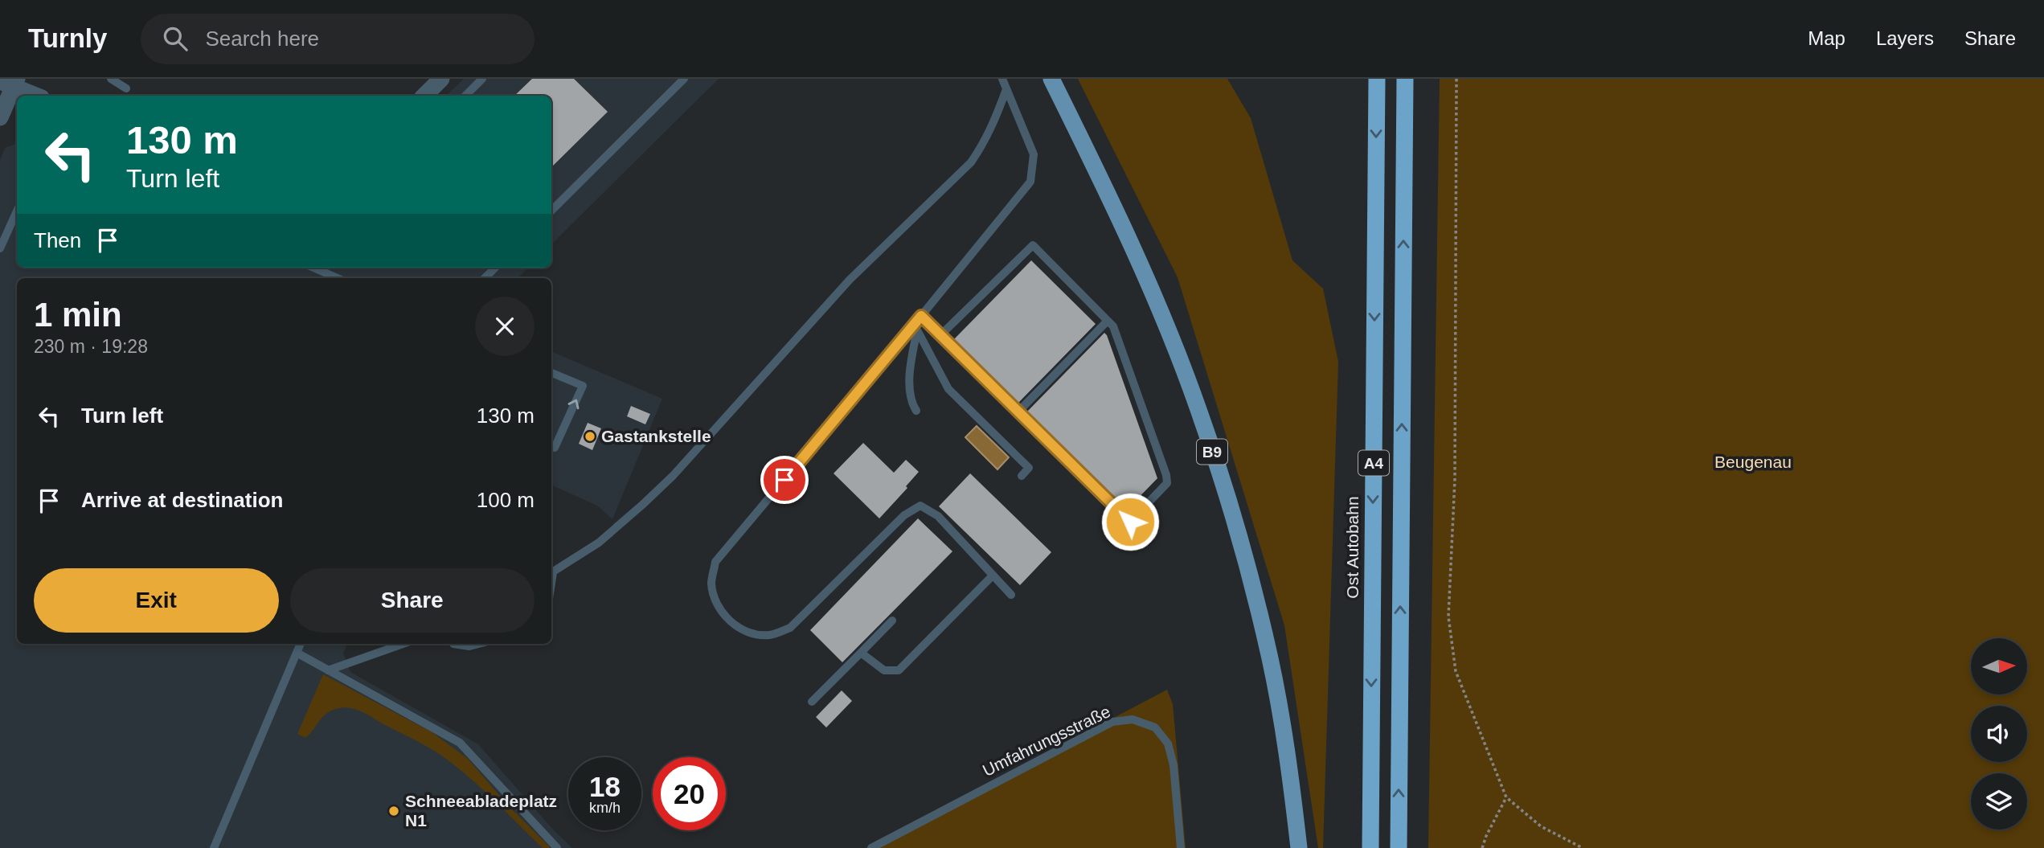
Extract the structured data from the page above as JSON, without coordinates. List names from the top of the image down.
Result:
{
  "streets": {
    "highway": ["A4", "Ost Autobahn"],
    "main road": ["B9"],
    "lane": ["Umfahrungsstraße"]
  },
  "parks": ["Beugenau"],
  "places": ["Gastankstelle", "Schneeabladeplatz N1"],
  "north": "right",
  "page": {
    "header": "Turnly",
    "search": "Search here",
    "nav": ["Map", "Layers", "Share"],
    "turn": ["130 m", "Turn left"],
    "then": "Then",
    "heading": ["1 min", "230 m · 19:28"],
    "list": [
      {
        "name": "Turn left",
        "value": "130 m"
      },
      {
        "name": "Arrive at destination",
        "value": "100 m"
      }
    ],
    "buttons": ["Exit", "Share"],
    "speed": "18 km/h",
    "limit": "20"
  }
}
